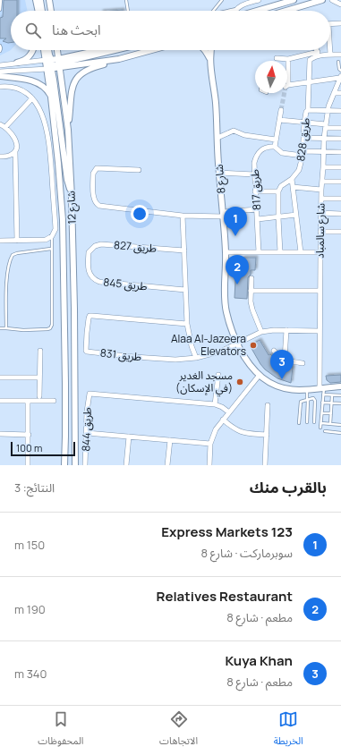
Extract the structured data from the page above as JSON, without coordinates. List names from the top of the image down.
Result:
{
  "streets": {
    "street": [
      "طريق 828",
      "شارع 8",
      "طريق 817",
      "شارع 12",
      "شارع سالمباد",
      "طريق 827",
      "طريق 845",
      "طريق 831",
      "طريق 844"
    ]
  },
  "crossings": [
    ["شارع 8", "شارع سالمباد"],
    ["شارع 8", "طريق 831"],
    ["شارع سالمباد", "طريق 831"],
    ["طريق 827", "طريق 845"]
  ],
  "places": ["Alaa Al-Jazeera Elevators", "مسجد الغدير (في الإسكان)"],
  "scale_bar": "100 m",
  "north": "top",
  "page": {
    "search": "ابحث هنا",
    "pins": ["1", "2", "3"],
    "scale": "100 m",
    "heading": ["بالقرب منك", "النتائج: 3"],
    "list": [
      {
        "mark": "1",
        "name": "123 Express Markets",
        "note": "سوبرماركت · شارع 8",
        "value": "150 m"
      },
      {
        "mark": "2",
        "name": "Relatives Restaurant",
        "note": "مطعم · شارع 8",
        "value": "190 m"
      },
      {
        "mark": "3",
        "name": "Kuya Khan",
        "note": "مطعم · شارع 8",
        "value": "340 m"
      }
    ],
    "nav": ["الخريطة", "الاتجاهات", "المحفوظات"]
  }
}
